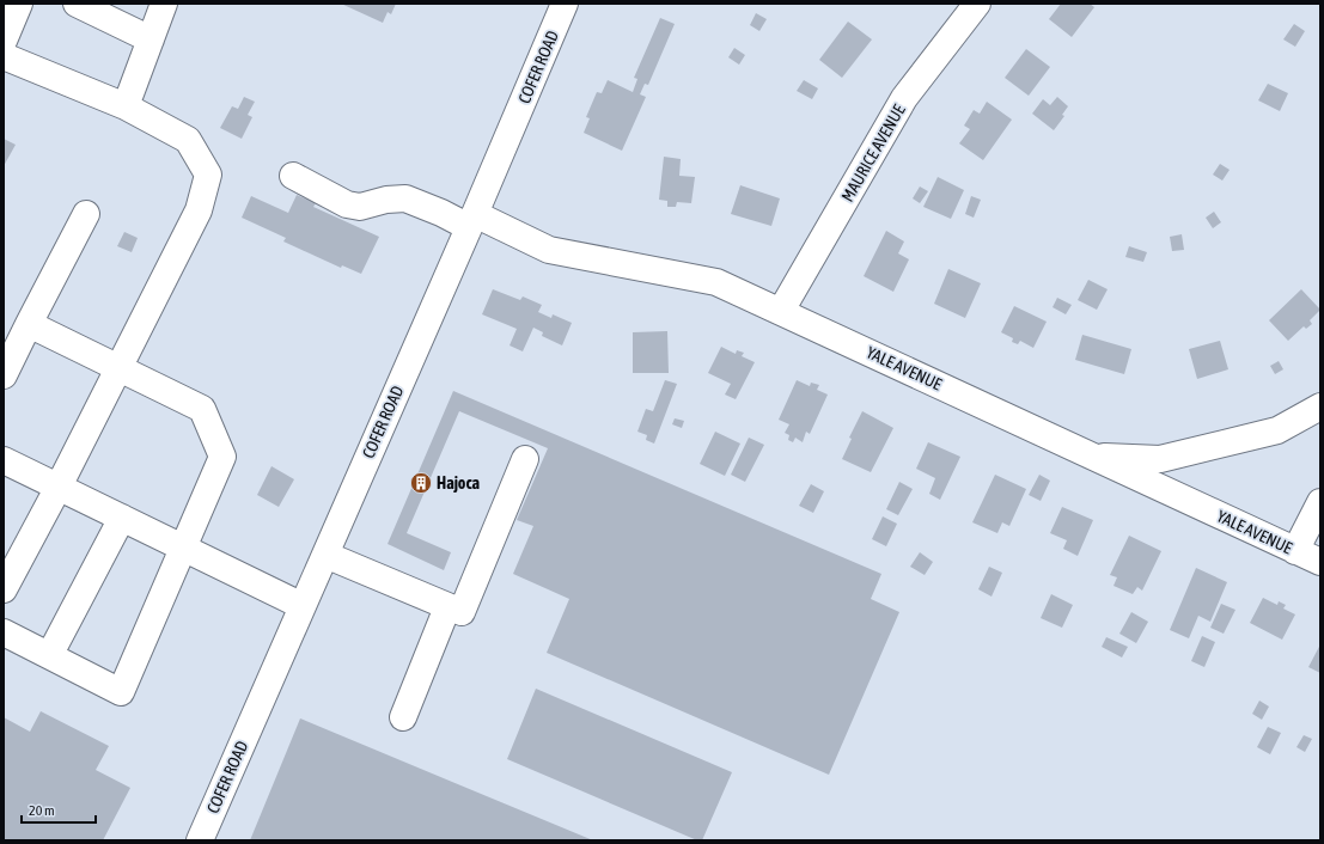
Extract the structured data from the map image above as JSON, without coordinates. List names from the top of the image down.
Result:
{
  "streets": {
    "street": ["COFER ROAD", "MAURICE AVENUE", "YALE AVENUE"]
  },
  "crossings": [
    ["COFER ROAD", "YALE AVENUE"],
    ["MAURICE AVENUE", "YALE AVENUE"]
  ],
  "places": {
    "building": ["Hajoca"]
  },
  "scale_bar": "20 m"
}
